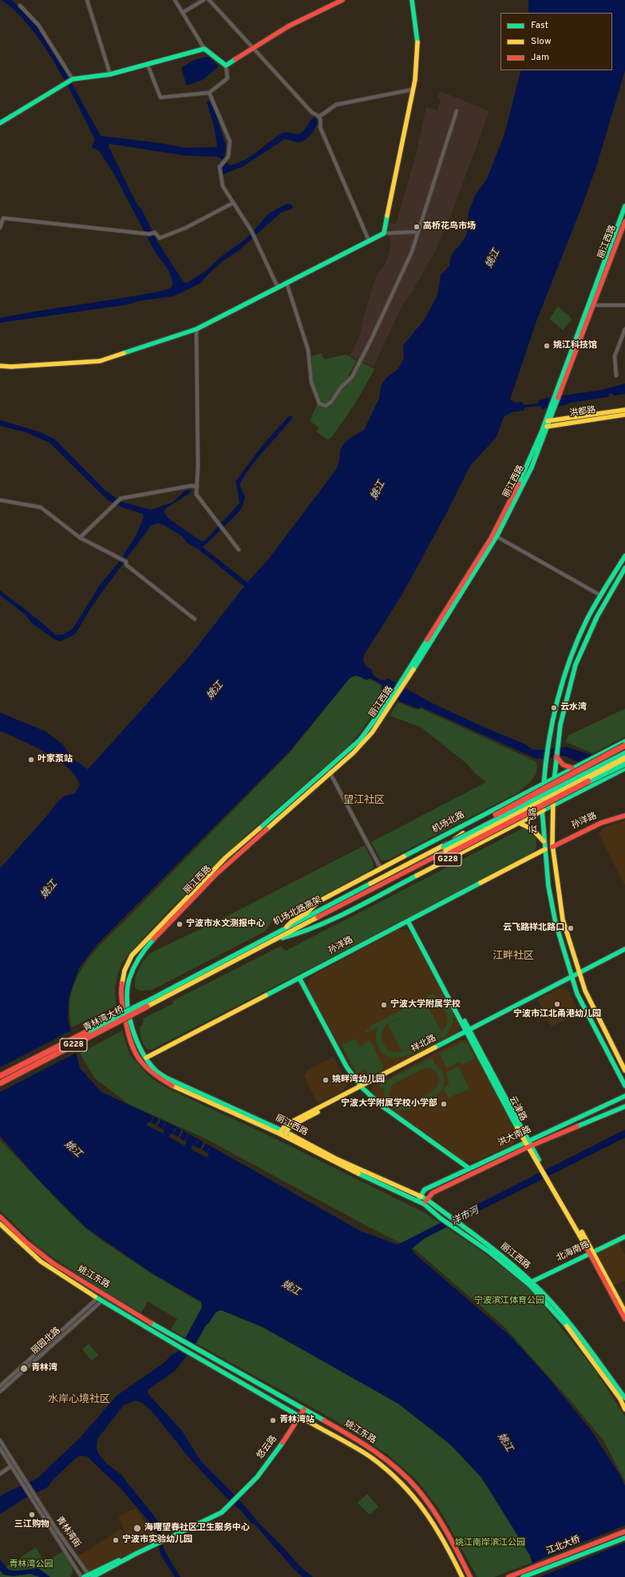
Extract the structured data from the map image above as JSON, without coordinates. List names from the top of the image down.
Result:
{
  "streets": {
    "main road": [
      "丽江西路",
      "洪都路",
      "云飞路",
      "孙洋路",
      "机场北路",
      "G228",
      "机场北路高架",
      "青林湾大桥",
      "祥北路",
      "云津路",
      "洪大南路",
      "北海南路",
      "姚江东路",
      "悠云路",
      "江北大桥"
    ],
    "street": ["丽园北路", "青林湾街"]
  },
  "crossings": [
    ["丽江西路", "洪都路"],
    ["丽江西路", "孙洋路"],
    ["丽江西路", "祥北路"],
    ["丽江西路", "洪大南路"],
    ["丽江西路", "北海南路"],
    ["云飞路", "孙洋路"],
    ["云飞路", "机场北路"],
    ["云飞路", "G228"],
    ["云飞路", "祥北路"],
    ["孙洋路", "云津路"],
    ["机场北路", "机场北路高架"],
    ["G228", "机场北路高架"],
    ["机场北路高架", "青林湾大桥"],
    ["祥北路", "云津路"],
    ["云津路", "洪大南路"],
    ["云津路", "北海南路"],
    ["姚江东路", "丽园北路"],
    ["姚江东路", "悠云路"],
    ["悠云路", "青林湾街"]
  ],
  "districts": ["望江社区", "江畔社区", "水岸心境社区"],
  "water": ["姚江", "洋市河"],
  "parks": ["宁波滨江体育公园", "姚江南岸滨江公园", "青林湾公园"],
  "places": [
    "高桥花鸟市场",
    "姚江科技馆",
    "云水湾",
    "叶家泵站",
    "宁波市水文测报中心",
    "云飞路祥北路口",
    "宁波市江北甬港幼儿园",
    "宁波大学附属学校",
    "姚畔湾幼儿园",
    "宁波大学附属学校小学部",
    "青林湾",
    "青林湾站",
    "三江购物",
    "海曙望春社区卫生服务中心",
    "宁波市实验幼儿园"
  ],
  "legend": ["Fast", "Slow", "Jam"]
}
